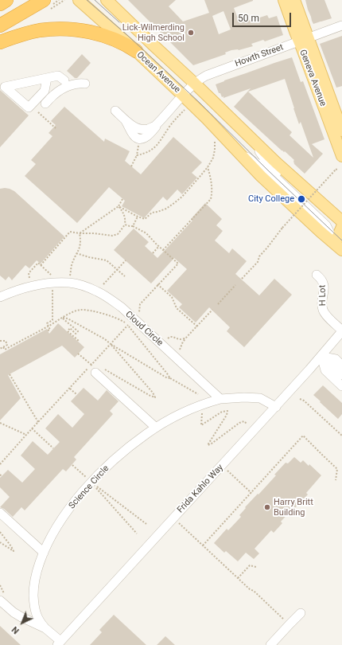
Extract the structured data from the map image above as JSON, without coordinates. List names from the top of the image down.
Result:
{
  "streets": {
    "main road": ["Ocean Avenue", "Geneva Avenue"],
    "street": [
      "Howth Street",
      "H Lot",
      "Cloud Circle",
      "Science Circle",
      "Frida Kahlo Way"
    ]
  },
  "crossings": [
    ["Howth Street", "Ocean Avenue"],
    ["Howth Street", "Geneva Avenue"],
    ["H Lot", "Frida Kahlo Way"],
    ["Cloud Circle", "Science Circle"]
  ],
  "places": ["Lick-Wilmerding High School", "City College", "Harry Britt Building"],
  "scale_bar": "50 m",
  "north": "bottom left"
}
